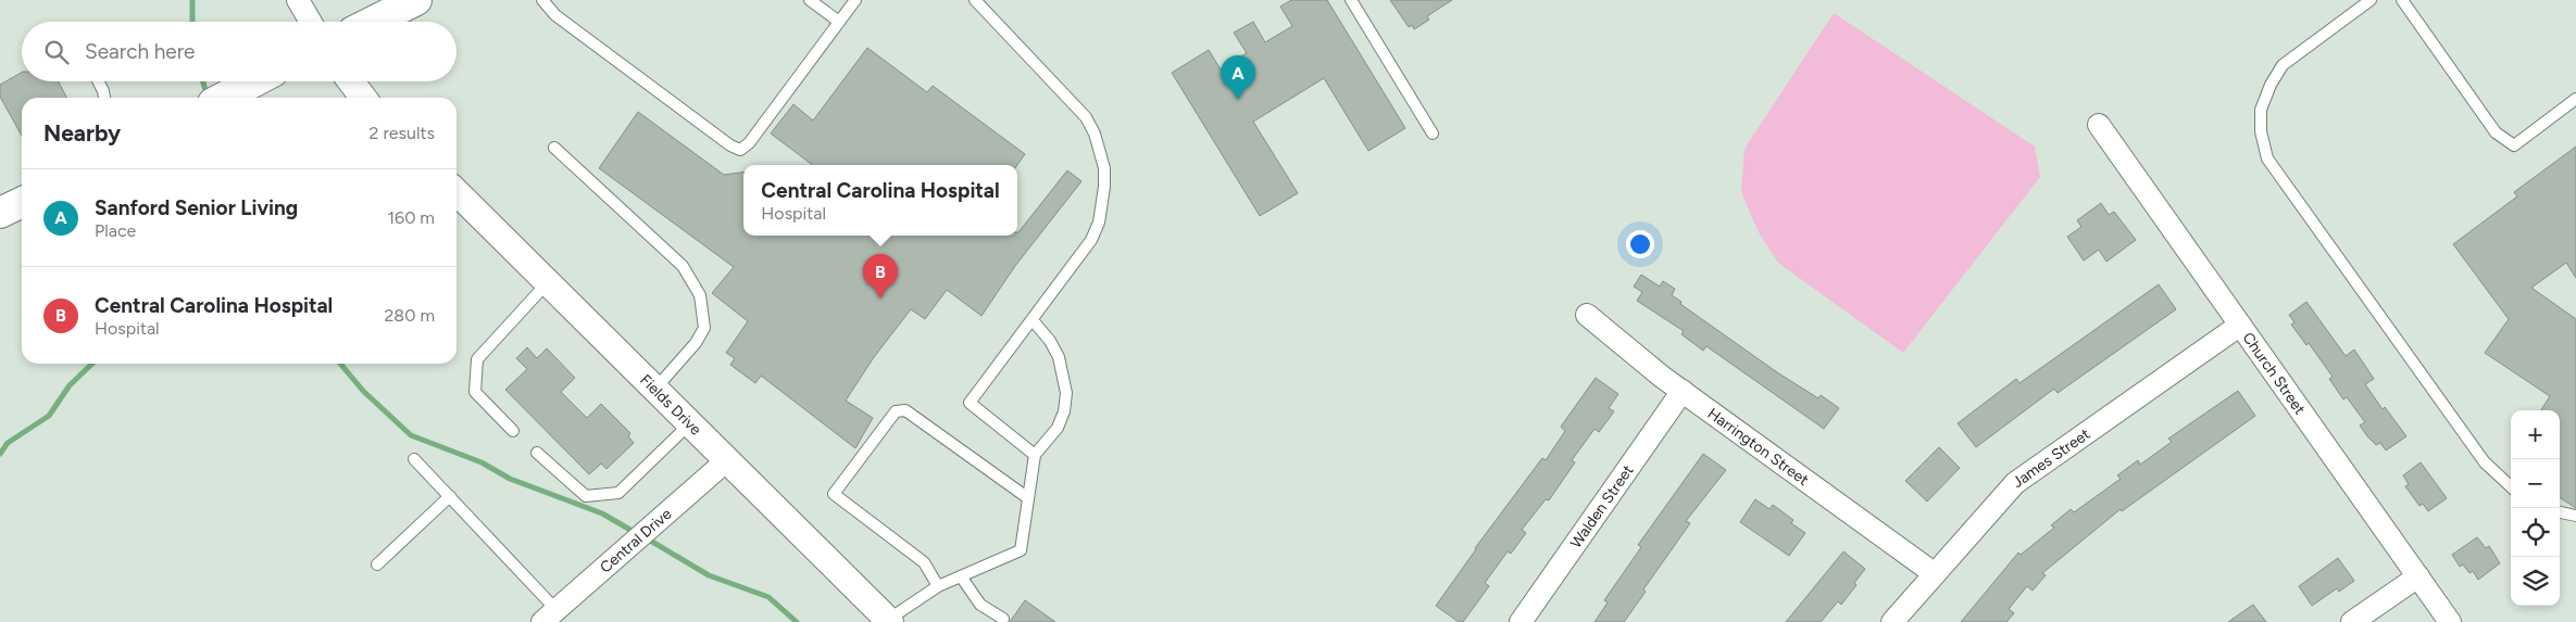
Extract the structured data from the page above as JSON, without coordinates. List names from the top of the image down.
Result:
{
  "streets": {
    "street": [
      "Church Street",
      "Fields Drive",
      "Harrington Street",
      "James Street",
      "Walden Street",
      "Central Drive"
    ]
  },
  "crossings": [
    ["Church Street", "James Street"],
    ["Fields Drive", "Central Drive"],
    ["Harrington Street", "James Street"],
    ["Harrington Street", "Walden Street"]
  ],
  "page": {
    "search": "Search here",
    "pins": ["A", "B"],
    "heading": ["Nearby", "2 results"],
    "popup": ["Central Carolina Hospital", "Hospital"],
    "list": [
      {
        "mark": "A",
        "name": "Sanford Senior Living",
        "note": "Place",
        "value": "160 m"
      },
      {
        "mark": "B",
        "name": "Central Carolina Hospital",
        "note": "Hospital",
        "value": "280 m"
      }
    ],
    "map_buttons": ["+", "−"]
  }
}
